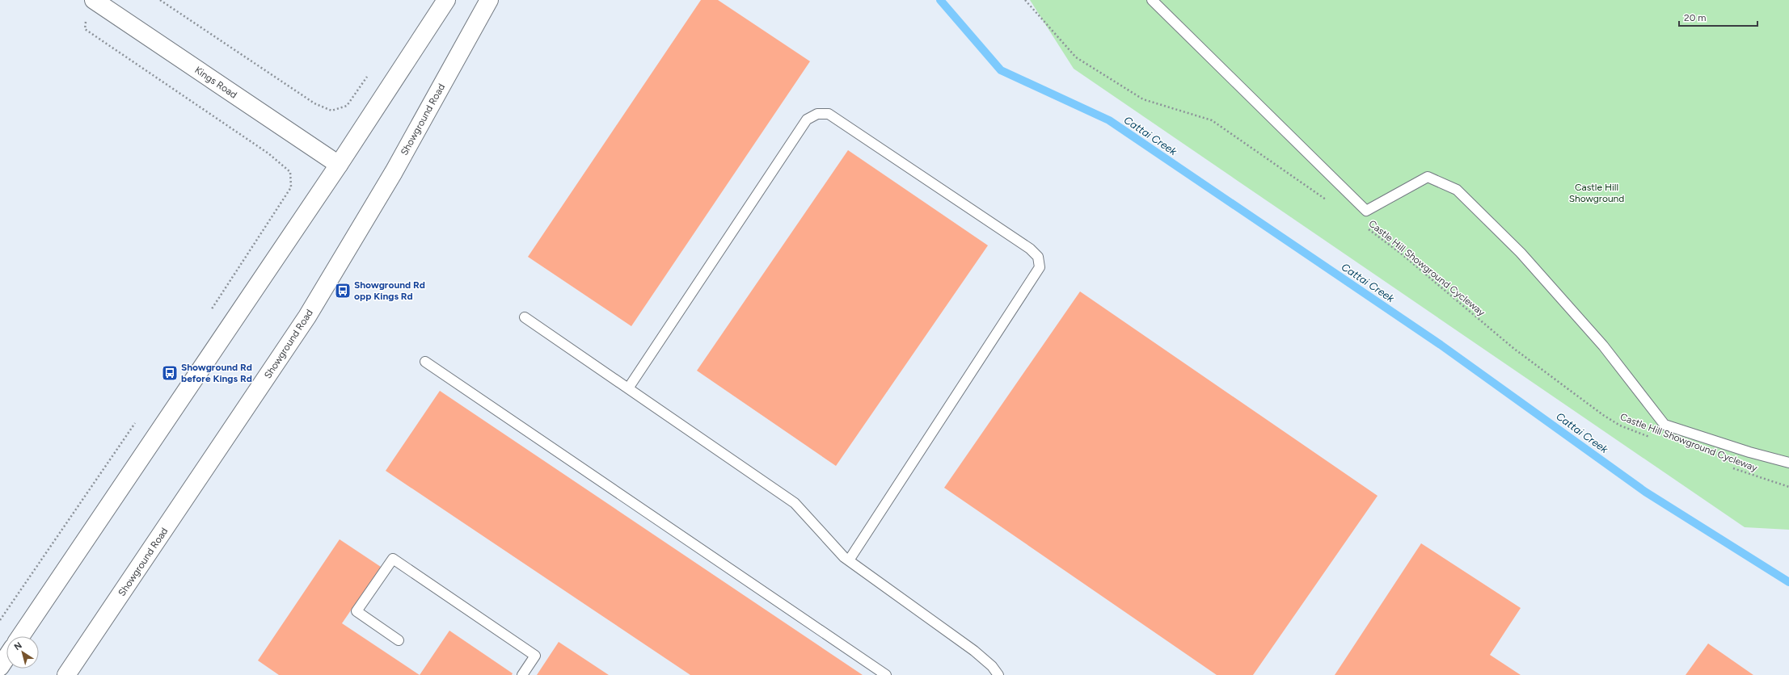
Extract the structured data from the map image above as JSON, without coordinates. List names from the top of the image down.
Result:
{
  "streets": {
    "main road": ["Kings Road", "Showground Road"],
    "path": ["Castle Hill Showground Cycleway"]
  },
  "water": ["Cattai Creek"],
  "parks": ["Castle Hill Showground"],
  "places": {
    "bus stop": ["Showground Rd opp Kings Rd", "Showground Rd before Kings Rd"]
  },
  "scale_bar": "20 m",
  "north": "top left"
}
